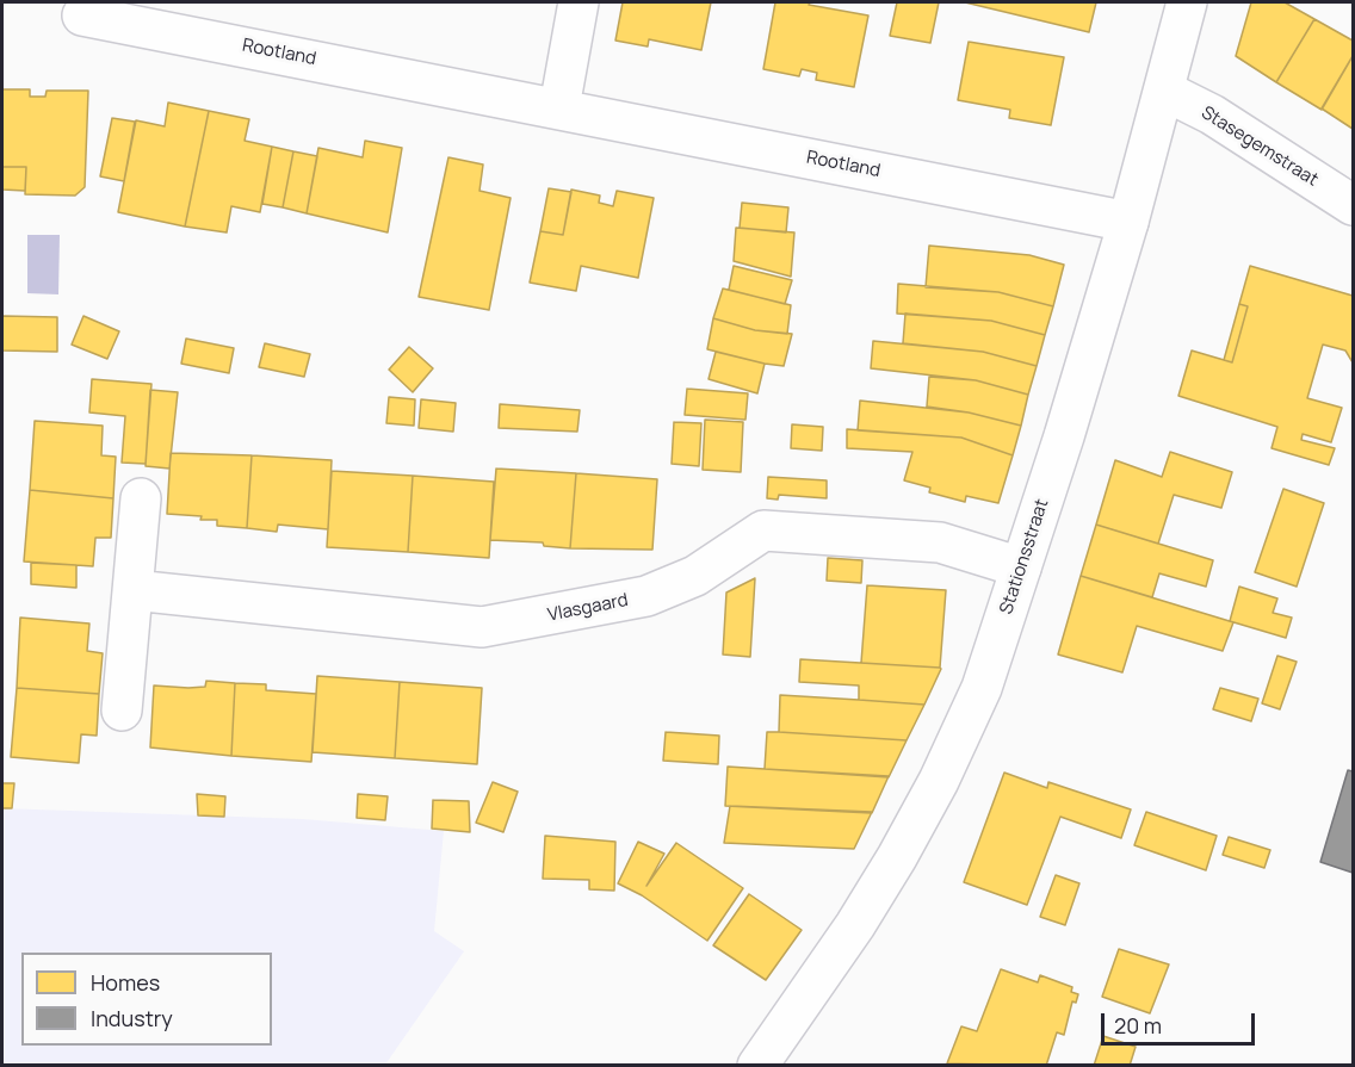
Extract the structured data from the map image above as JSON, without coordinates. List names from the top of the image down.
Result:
{
  "streets": {
    "street": [
      "Rootland",
      "Stasegemstraat",
      "Stationsstraat",
      "Vlasgaard"
    ]
  },
  "crossings": [
    ["Rootland", "Stationsstraat"],
    ["Stasegemstraat", "Stationsstraat"],
    ["Stationsstraat", "Vlasgaard"]
  ],
  "legend": ["Homes", "Industry"],
  "scale_bar": "20 m"
}
